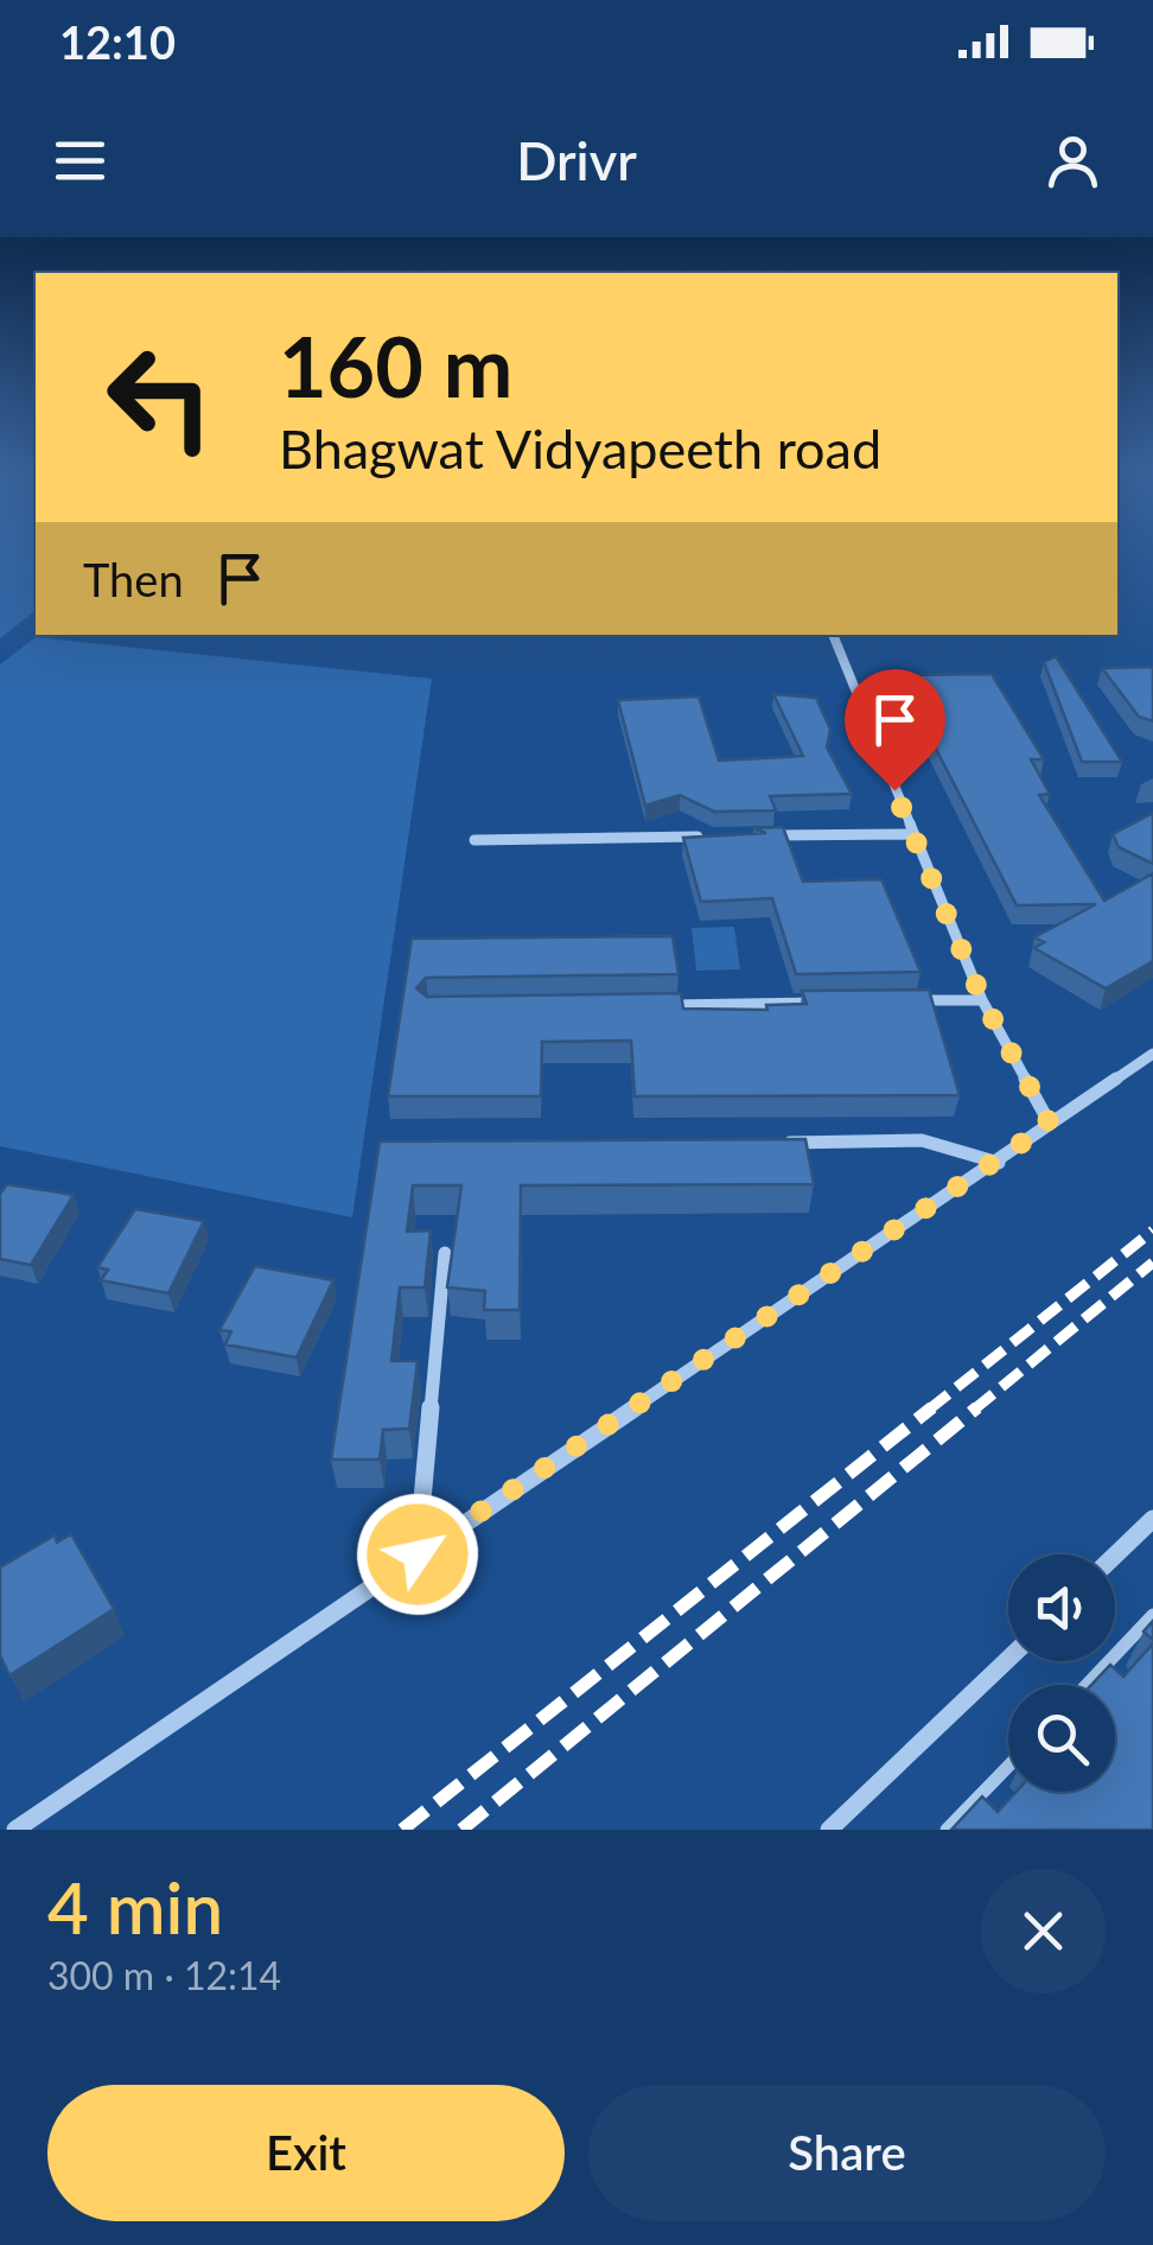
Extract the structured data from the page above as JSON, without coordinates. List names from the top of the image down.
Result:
{
  "page": {
    "status": "12:10",
    "header": "Drivr",
    "turn": ["160 m", "Bhagwat Vidyapeeth road"],
    "then": "Then",
    "heading": ["4 min", "300 m · 12:14"],
    "buttons": ["Exit", "Share"]
  }
}
